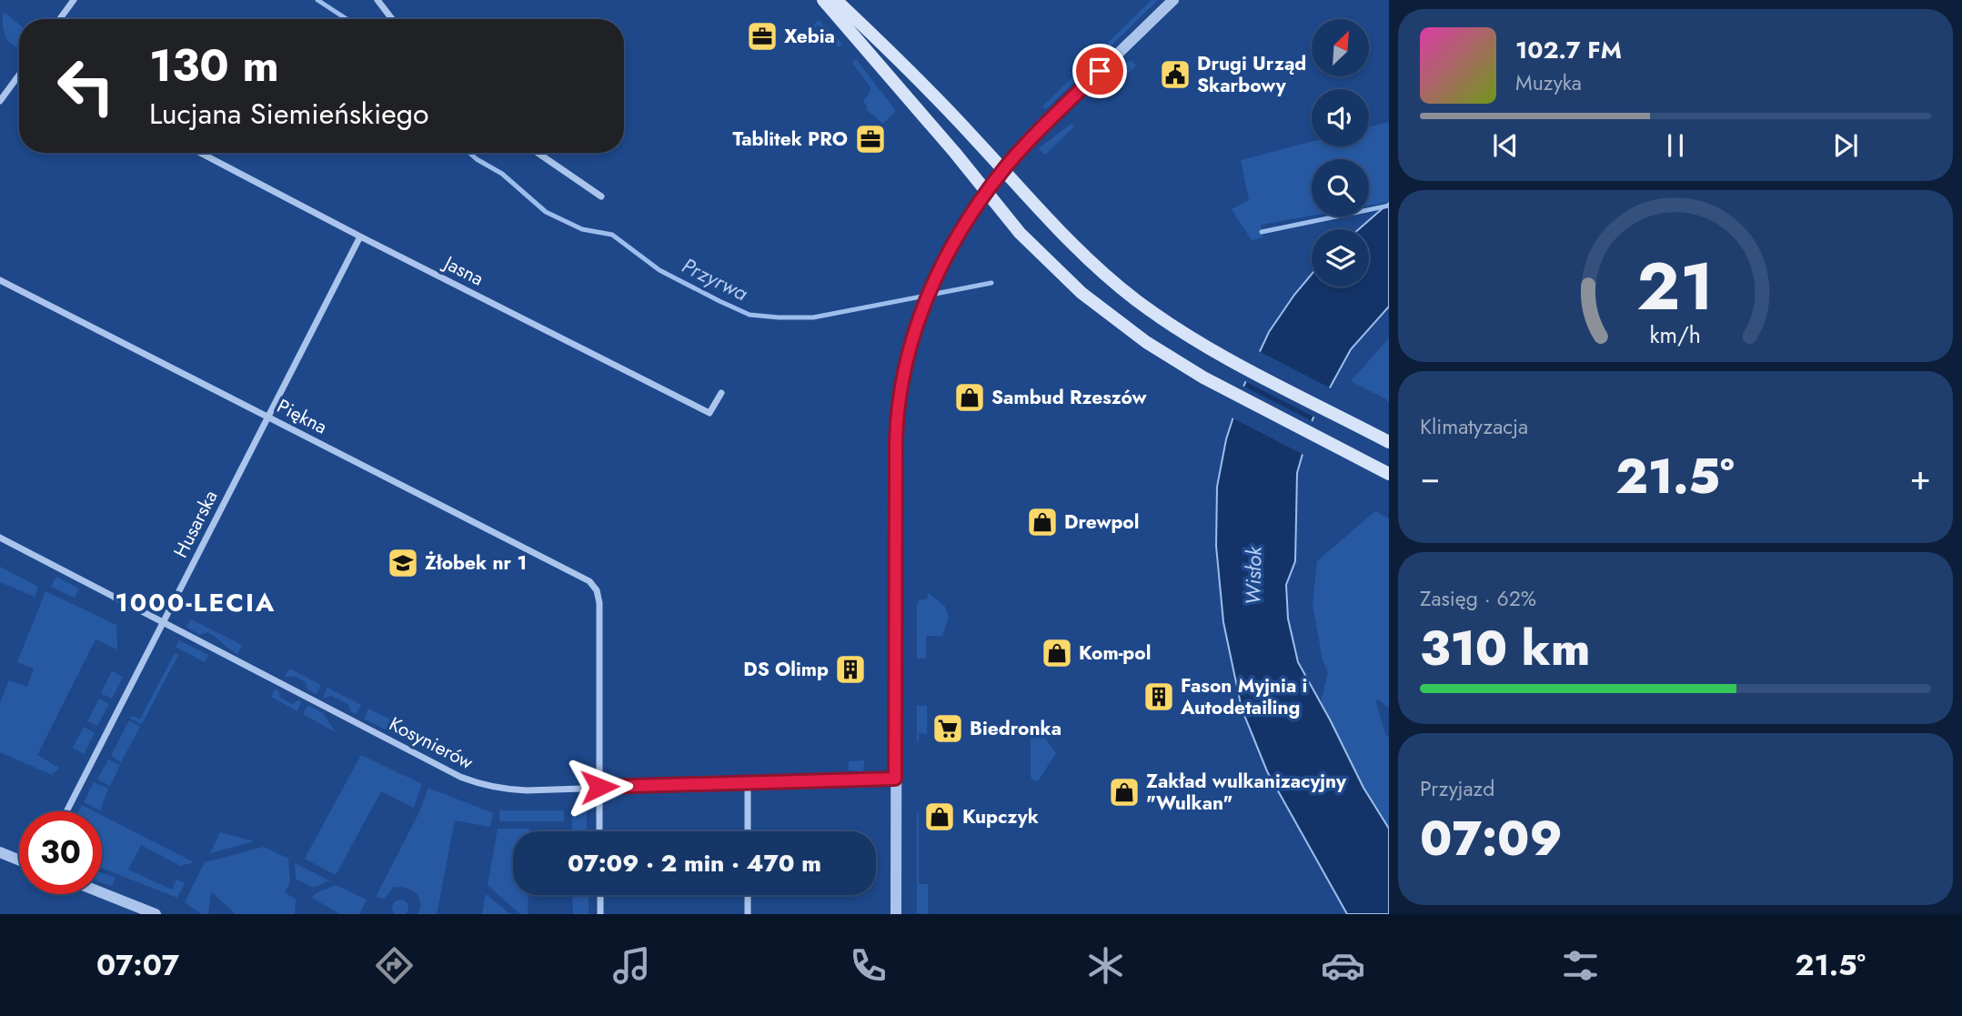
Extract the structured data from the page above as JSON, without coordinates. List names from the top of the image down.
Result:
{
  "streets": {
    "street": [
      "Jasna",
      "Piękna",
      "Husarska",
      "Kosynierów"
    ]
  },
  "crossings": [
    ["Jasna", "Husarska"],
    ["Piękna", "Husarska"],
    ["Piękna", "Kosynierów"],
    ["Husarska", "Kosynierów"]
  ],
  "districts": ["1000-LECIA"],
  "water": ["Przyrwa", "Wisłok"],
  "places": {
    "office": ["Xebia", "Tablitek PRO"],
    "public building": ["Drugi Urząd Skarbowy"],
    "shop": [
      "Sambud Rzeszów",
      "Drewpol",
      "Kom-pol",
      "Zakład wulkanizacyjny \"Wulkan\"",
      "Kupczyk"
    ],
    "school or university": ["Żłobek nr 1"],
    "building": ["DS Olimp", "Fason Myjnia i Autodetailing"],
    "supermarket": ["Biedronka"]
  },
  "north": "top right",
  "page": {
    "turn": ["130 m", "Lucjana Siemieńskiego"],
    "song": ["102.7 FM", "Muzyka"],
    "tile": [
      "Klimatyzacja",
      ["Zasięg · 62%", "310 km"],
      ["Przyjazd", "07:09"]
    ],
    "heat": ["−", "21.5°", "+"],
    "limit": "30",
    "trip": "07:09 · 2 min · 470 m",
    "tabs": ["07:07", "21.5°"],
    "gauge": ["21", "km/h"]
  }
}
